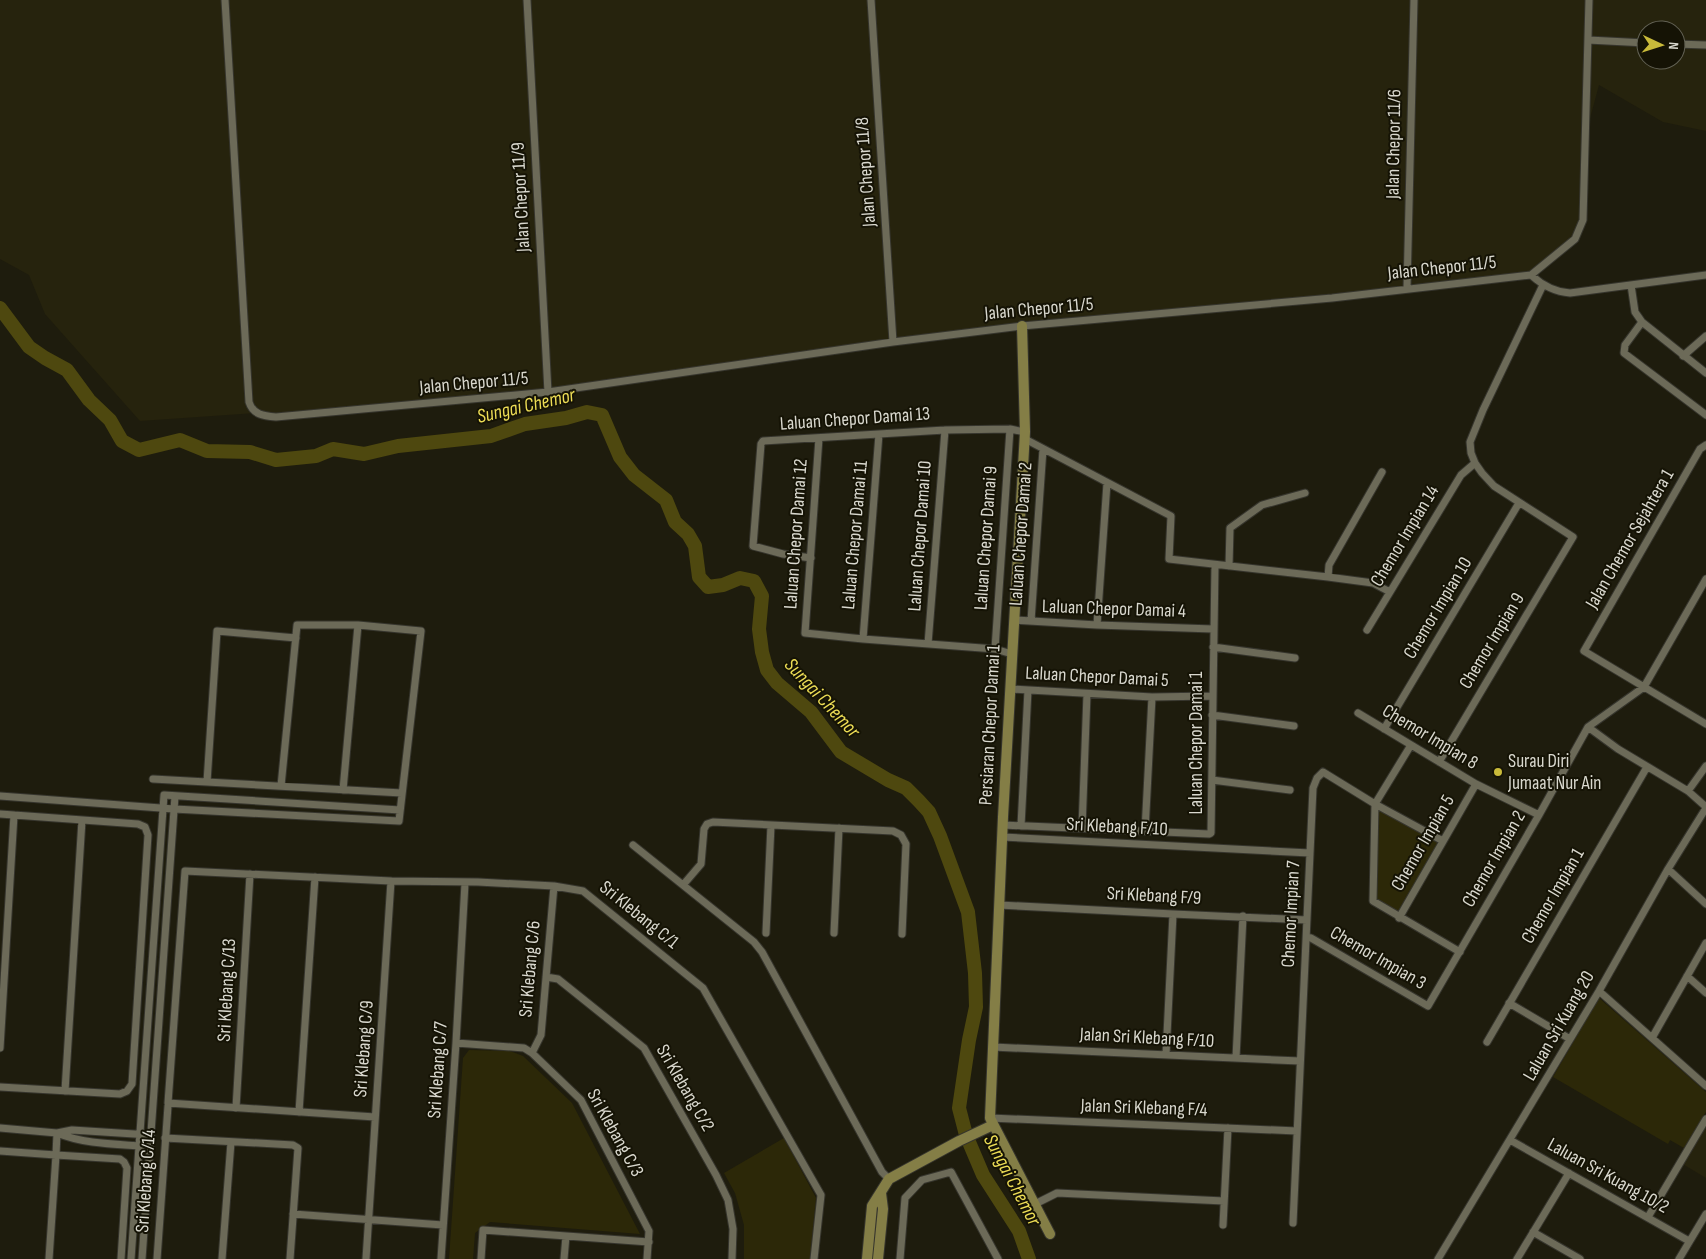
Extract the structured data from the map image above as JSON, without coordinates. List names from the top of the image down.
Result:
{
  "streets": {
    "street": [
      "Jalan Chepor 11/6",
      "Jalan Chepor 11/8",
      "Jalan Chepor 11/9",
      "Jalan Chepor 11/5",
      "Laluan Chepor Damai 13",
      "Laluan Chepor Damai 12",
      "Laluan Chepor Damai 2",
      "Laluan Chepor Damai 11",
      "Laluan Chepor Damai 10",
      "Chemor Impian 14",
      "Laluan Chepor Damai 9",
      "Jalan Chemor Sejahtera 1",
      "Chemor Impian 10",
      "Laluan Chepor Damai 4",
      "Chemor Impian 9",
      "Laluan Chepor Damai 5",
      "Persiaran Chepor Damai 1",
      "Chemor Impian 8",
      "Laluan Chepor Damai 1",
      "Sri Klebang F/10",
      "Chemor Impian 5",
      "Chemor Impian 2",
      "Sri Klebang F/9",
      "Chemor Impian 1",
      "Chemor Impian 7",
      "Sri Klebang C/1",
      "Chemor Impian 3",
      "Sri Klebang C/6",
      "Sri Klebang C/13",
      "Laluan Sri Kuang 20",
      "Jalan Sri Klebang F/10",
      "Sri Klebang C/9",
      "Sri Klebang C/7",
      "Sri Klebang C/2",
      "Jalan Sri Klebang F/4",
      "Sri Klebang C/3",
      "Laluan Sri Kuang 10/2",
      "Sri Klebang C/14"
    ]
  },
  "crossings": [
    ["Jalan Chepor 11/6", "Jalan Chepor 11/5"],
    ["Jalan Chepor 11/8", "Jalan Chepor 11/5"],
    ["Jalan Chepor 11/9", "Jalan Chepor 11/5"],
    ["Jalan Chepor 11/5", "Persiaran Chepor Damai 1"],
    ["Laluan Chepor Damai 13", "Laluan Chepor Damai 12"],
    ["Laluan Chepor Damai 13", "Laluan Chepor Damai 11"],
    ["Laluan Chepor Damai 13", "Laluan Chepor Damai 10"],
    ["Laluan Chepor Damai 13", "Laluan Chepor Damai 9"],
    ["Laluan Chepor Damai 13", "Persiaran Chepor Damai 1"],
    ["Laluan Chepor Damai 12", "Laluan Chepor Damai 11"],
    ["Laluan Chepor Damai 2", "Laluan Chepor Damai 4"],
    ["Chemor Impian 10", "Chemor Impian 9"],
    ["Chemor Impian 10", "Chemor Impian 8"],
    ["Laluan Chepor Damai 4", "Persiaran Chepor Damai 1"],
    ["Laluan Chepor Damai 4", "Laluan Chepor Damai 1"],
    ["Chemor Impian 9", "Chemor Impian 8"],
    ["Laluan Chepor Damai 5", "Persiaran Chepor Damai 1"],
    ["Laluan Chepor Damai 5", "Laluan Chepor Damai 1"],
    ["Persiaran Chepor Damai 1", "Laluan Chepor Damai 1"],
    ["Persiaran Chepor Damai 1", "Sri Klebang F/10"],
    ["Persiaran Chepor Damai 1", "Sri Klebang F/9"],
    ["Persiaran Chepor Damai 1", "Jalan Sri Klebang F/10"],
    ["Persiaran Chepor Damai 1", "Jalan Sri Klebang F/4"],
    ["Chemor Impian 8", "Chemor Impian 5"],
    ["Chemor Impian 8", "Chemor Impian 2"],
    ["Sri Klebang F/10", "Chemor Impian 7"],
    ["Chemor Impian 2", "Chemor Impian 3"],
    ["Sri Klebang F/9", "Chemor Impian 7"],
    ["Chemor Impian 7", "Jalan Sri Klebang F/10"],
    ["Chemor Impian 7", "Jalan Sri Klebang F/4"],
    ["Sri Klebang C/1", "Sri Klebang C/6"],
    ["Sri Klebang C/1", "Sri Klebang C/13"],
    ["Sri Klebang C/1", "Sri Klebang C/9"],
    ["Sri Klebang C/1", "Sri Klebang C/7"],
    ["Sri Klebang C/6", "Sri Klebang C/2"],
    ["Sri Klebang C/6", "Sri Klebang C/3"],
    ["Laluan Sri Kuang 20", "Laluan Sri Kuang 10/2"]
  ],
  "water": ["Sungai Chemor"],
  "places": ["Surau Diri Jumaat Nur Ain"],
  "north": "right"
}
